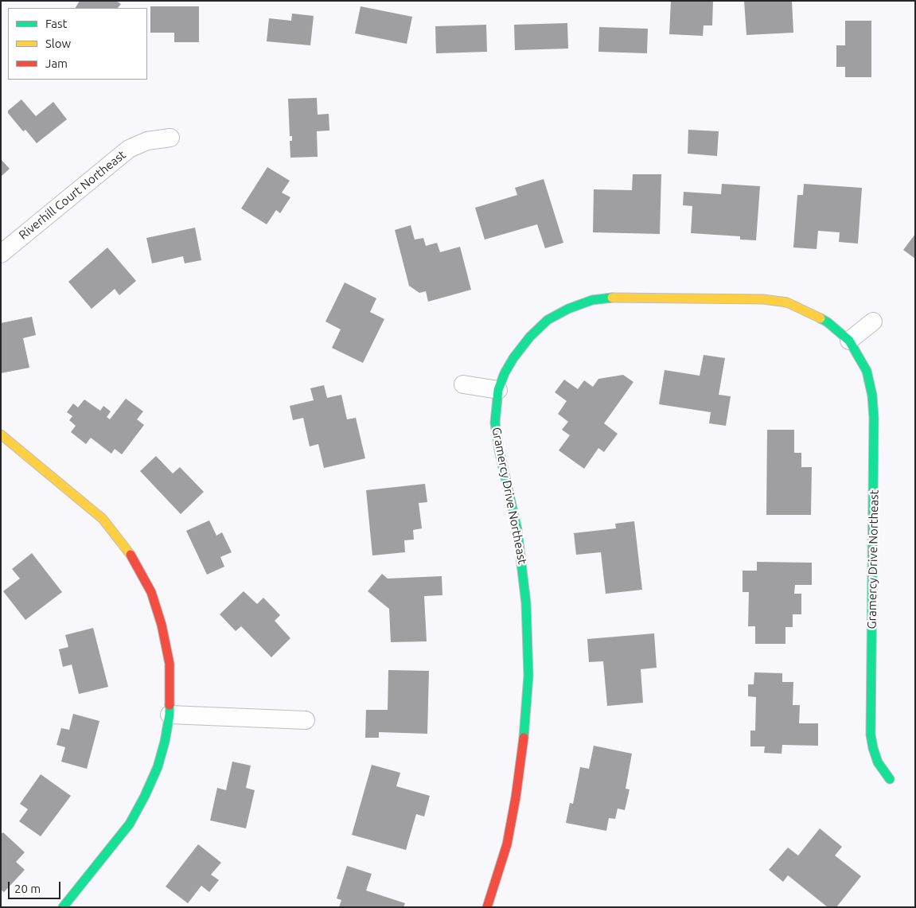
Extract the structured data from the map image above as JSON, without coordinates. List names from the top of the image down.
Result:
{
  "streets": {
    "street": ["Riverhill Court Northeast", "Gramercy Drive Northeast"]
  },
  "legend": ["Fast", "Slow", "Jam"],
  "scale_bar": "20 m"
}
